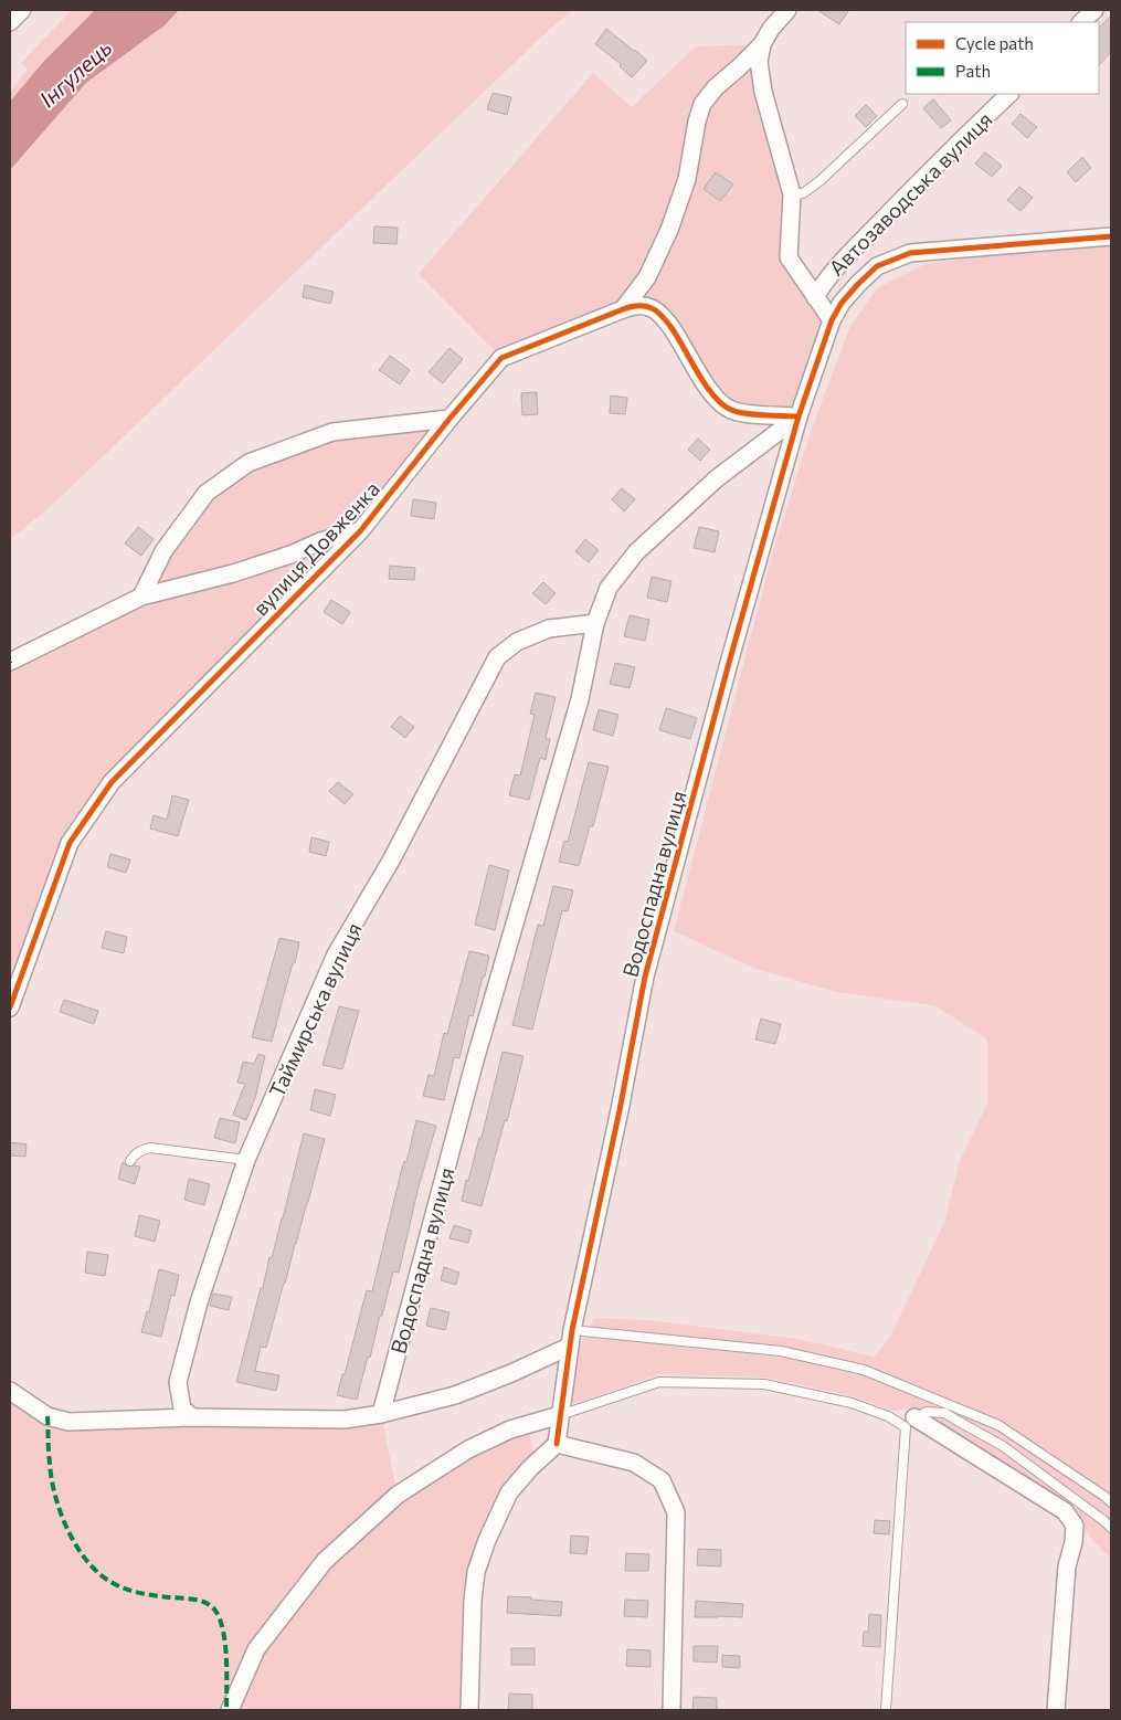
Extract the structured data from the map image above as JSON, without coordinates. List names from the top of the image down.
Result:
{
  "streets": {
    "street": [
      "Автозаводська вулиця",
      "вулиця Довженка",
      "Водоспадна вулиця",
      "Таймирська вулиця"
    ]
  },
  "crossings": [
    ["вулиця Довженка", "Водоспадна вулиця"],
    ["Водоспадна вулиця", "Таймирська вулиця"]
  ],
  "water": ["Інгулець"],
  "legend": ["Cycle path", "Path"]
}
